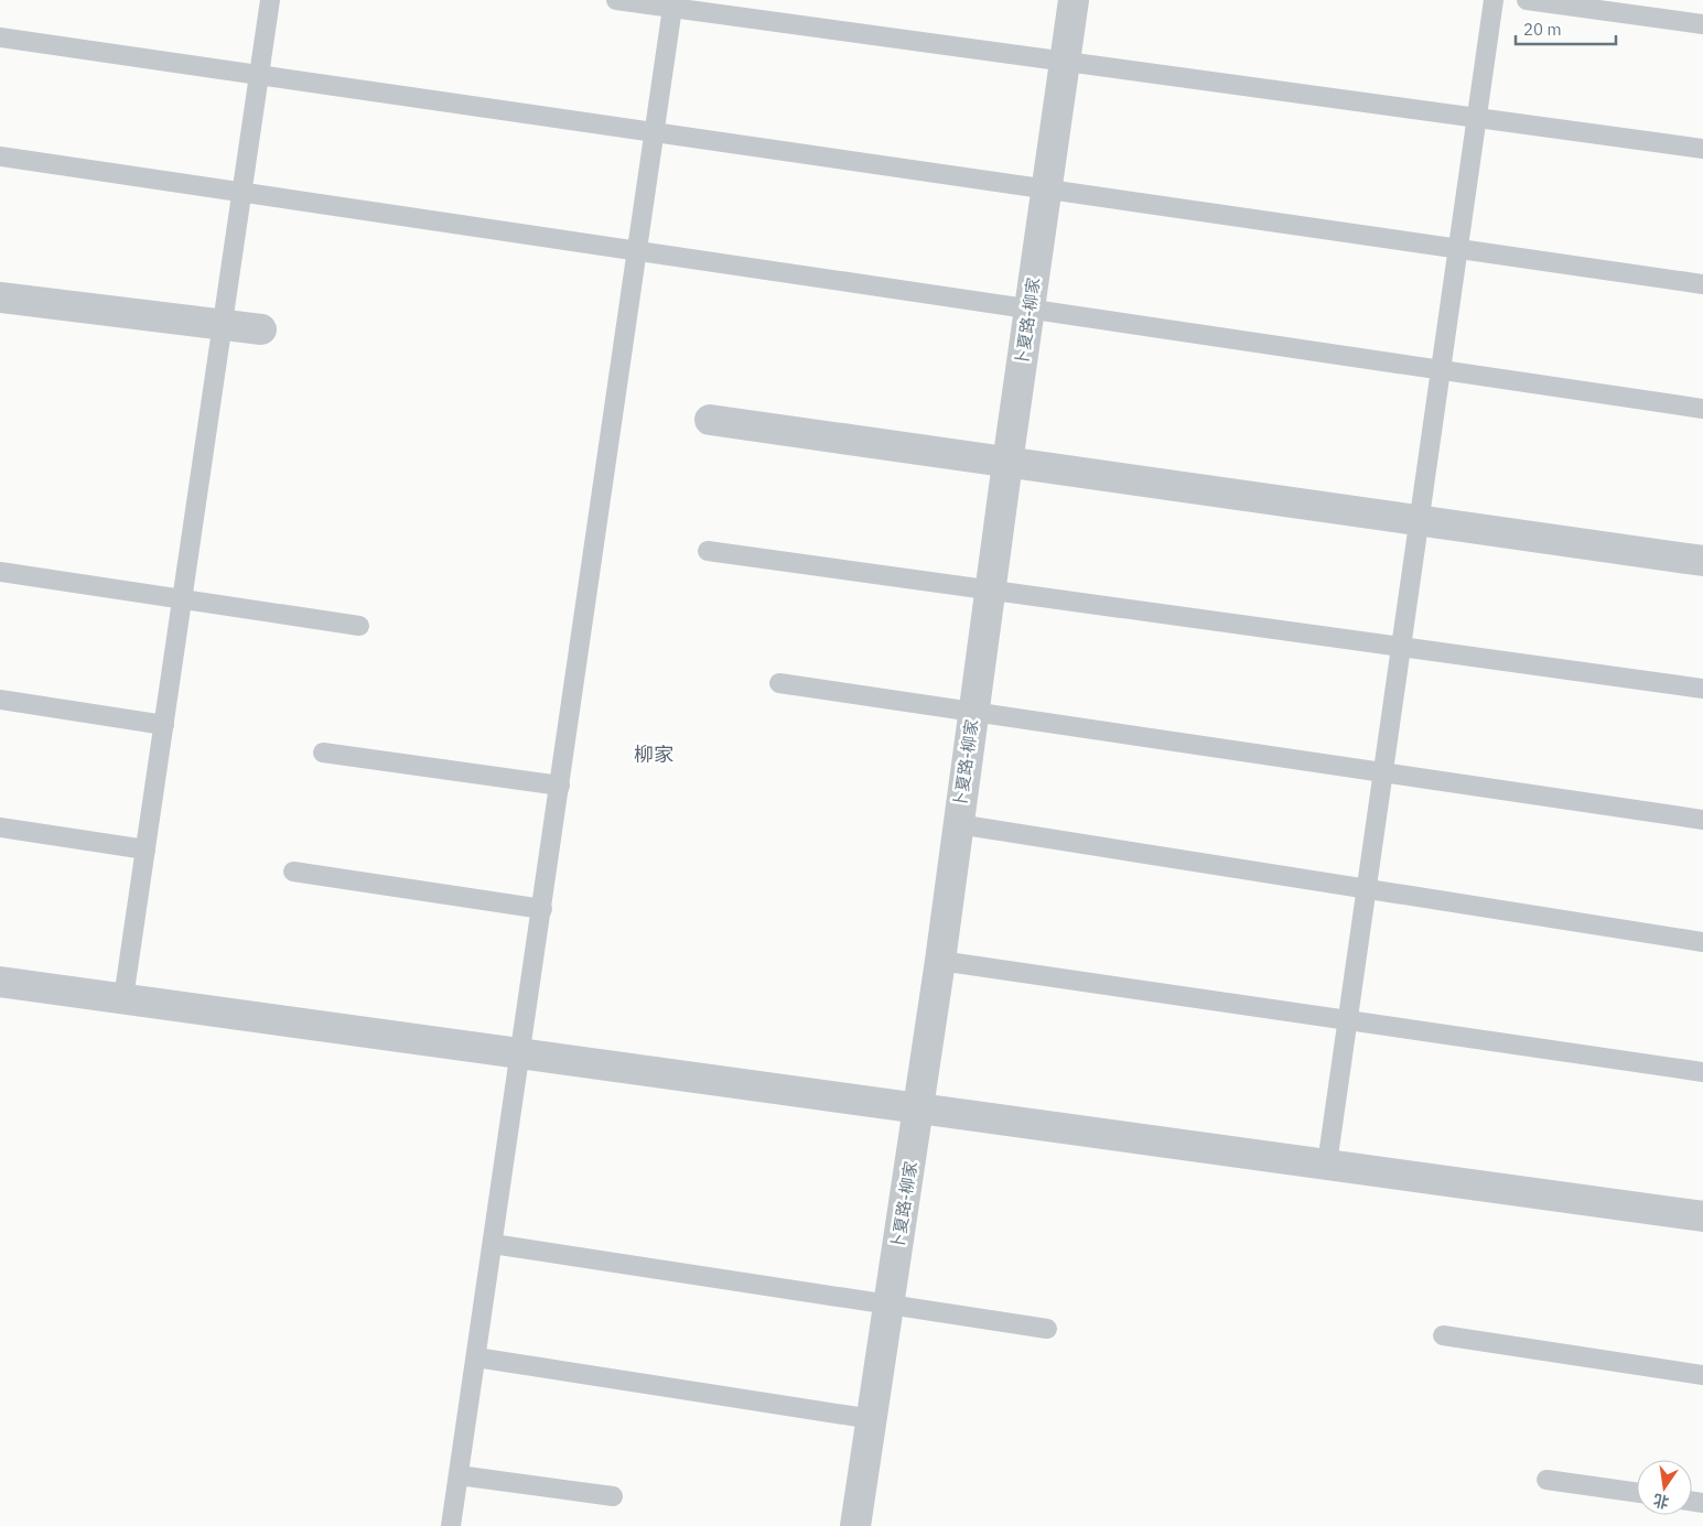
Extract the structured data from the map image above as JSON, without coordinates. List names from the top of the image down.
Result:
{
  "streets": {
    "street": ["卜夏路-柳家"]
  },
  "districts": ["柳家"],
  "scale_bar": "20 m",
  "north": "bottom"
}
